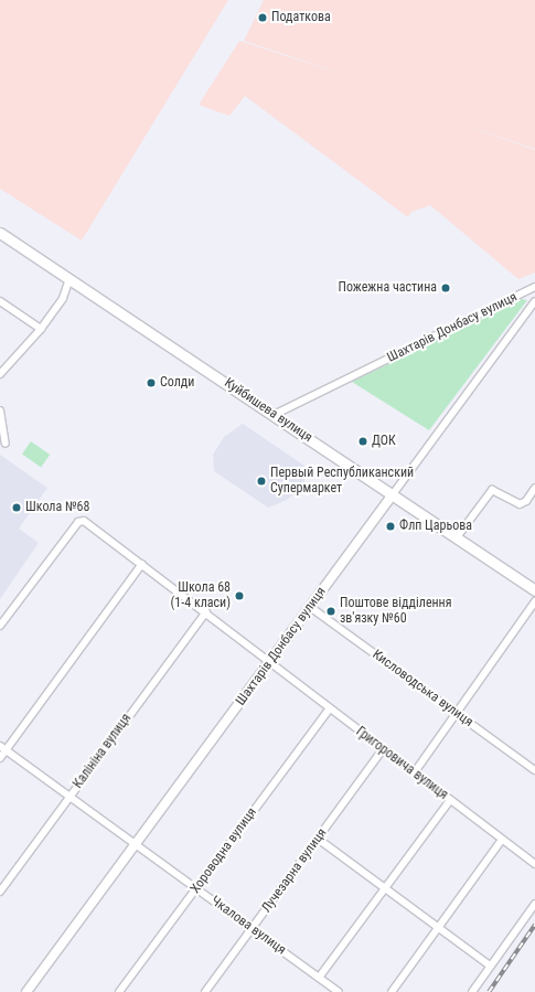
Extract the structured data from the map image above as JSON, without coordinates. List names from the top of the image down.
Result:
{
  "streets": {
    "main road": ["Куйбишева вулиця"],
    "street": [
      "Шахтарів Донбасу вулиця",
      "Кисловодська вулиця",
      "Калініна вулиця",
      "Григоровича вулиця",
      "Хороводна вулиця",
      "Лучезарна вулиця",
      "Чкалова вулиця"
    ]
  },
  "crossings": [
    ["Шахтарів Донбасу вулиця", "Куйбишева вулиця"],
    ["Шахтарів Донбасу вулиця", "Кисловодська вулиця"],
    ["Шахтарів Донбасу вулиця", "Григоровича вулиця"],
    ["Шахтарів Донбасу вулиця", "Чкалова вулиця"],
    ["Калініна вулиця", "Григоровича вулиця"],
    ["Калініна вулиця", "Чкалова вулиця"],
    ["Григоровича вулиця", "Хороводна вулиця"],
    ["Григоровича вулиця", "Лучезарна вулиця"],
    ["Хороводна вулиця", "Чкалова вулиця"],
    ["Лучезарна вулиця", "Чкалова вулиця"]
  ],
  "places": [
    "Податкова",
    "Пожежна частина",
    "Солди",
    "ДОК",
    "Первый Республиканский Супермаркет",
    "Школа №68",
    "Флп Царьова",
    "Школа 68 (1-4 класи)",
    "Поштове відділення зв'язку №60"
  ]
}
